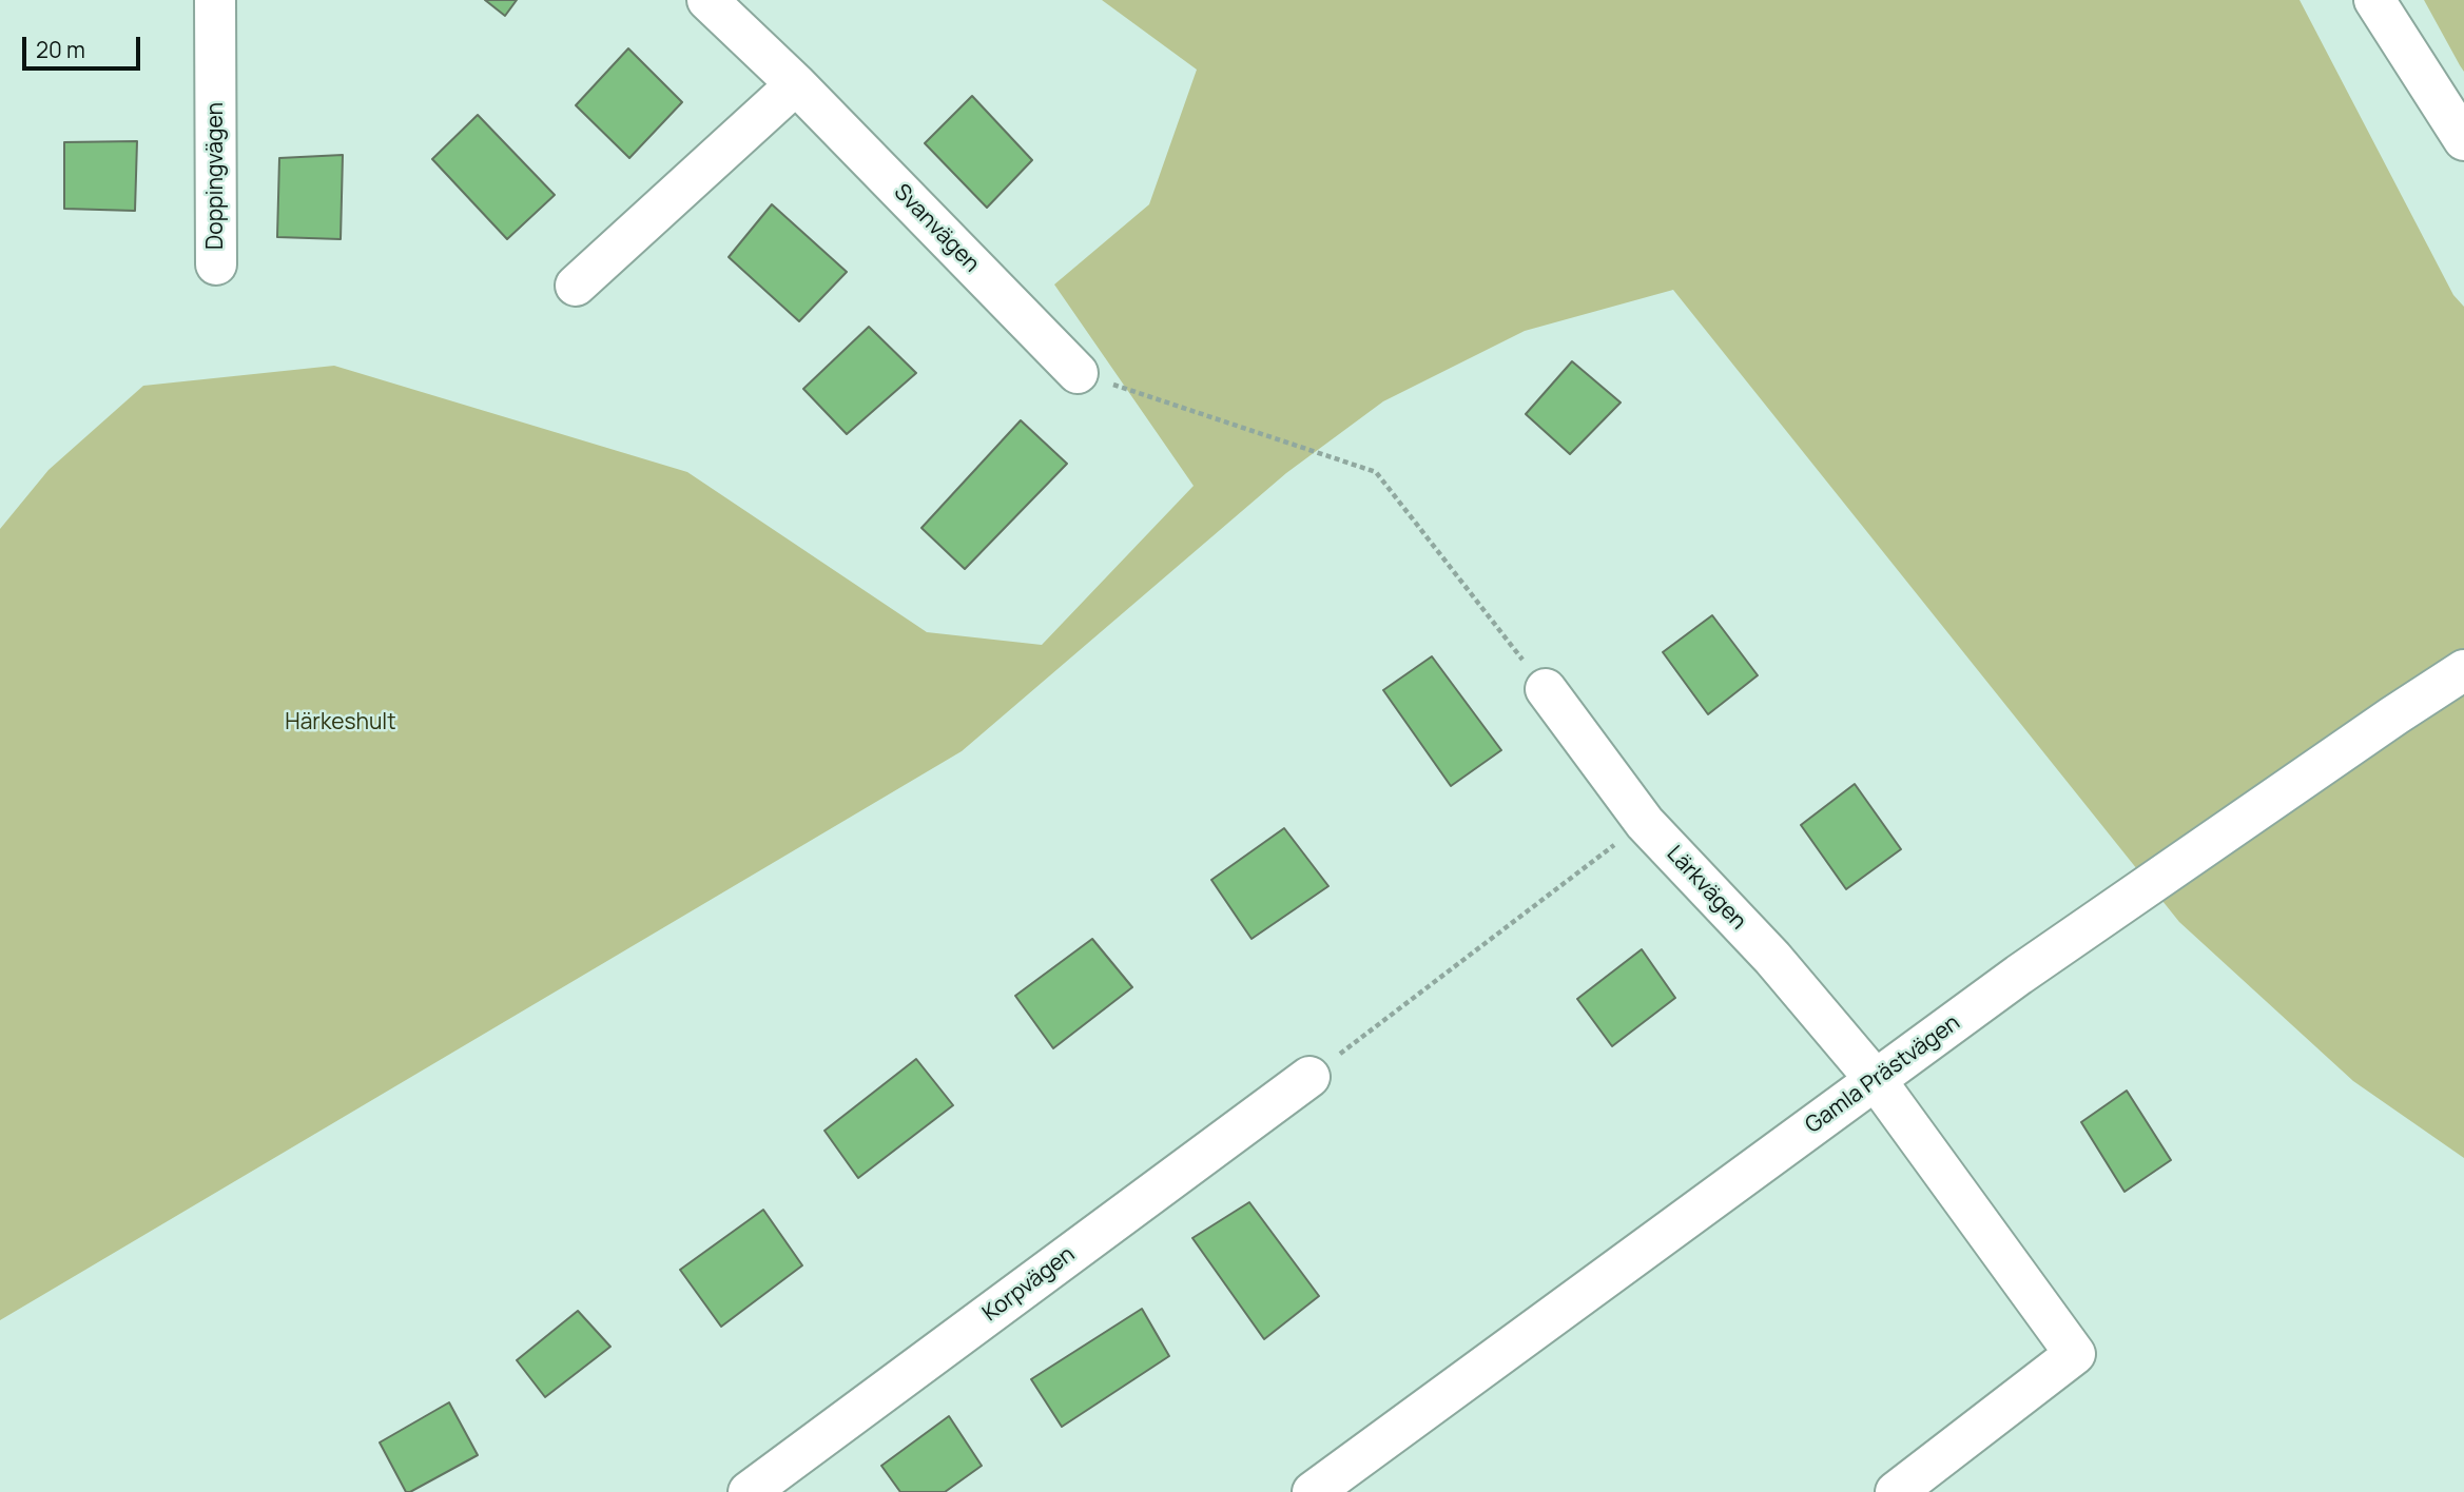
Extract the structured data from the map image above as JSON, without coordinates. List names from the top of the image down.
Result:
{
  "streets": {
    "street": [
      "Doppingvägen",
      "Svanvägen",
      "Lärkvägen",
      "Gamla Prästvägen",
      "Korpvägen"
    ]
  },
  "crossings": [
    ["Lärkvägen", "Gamla Prästvägen"]
  ],
  "parks": ["Härkeshult"],
  "scale_bar": "20 m"
}
